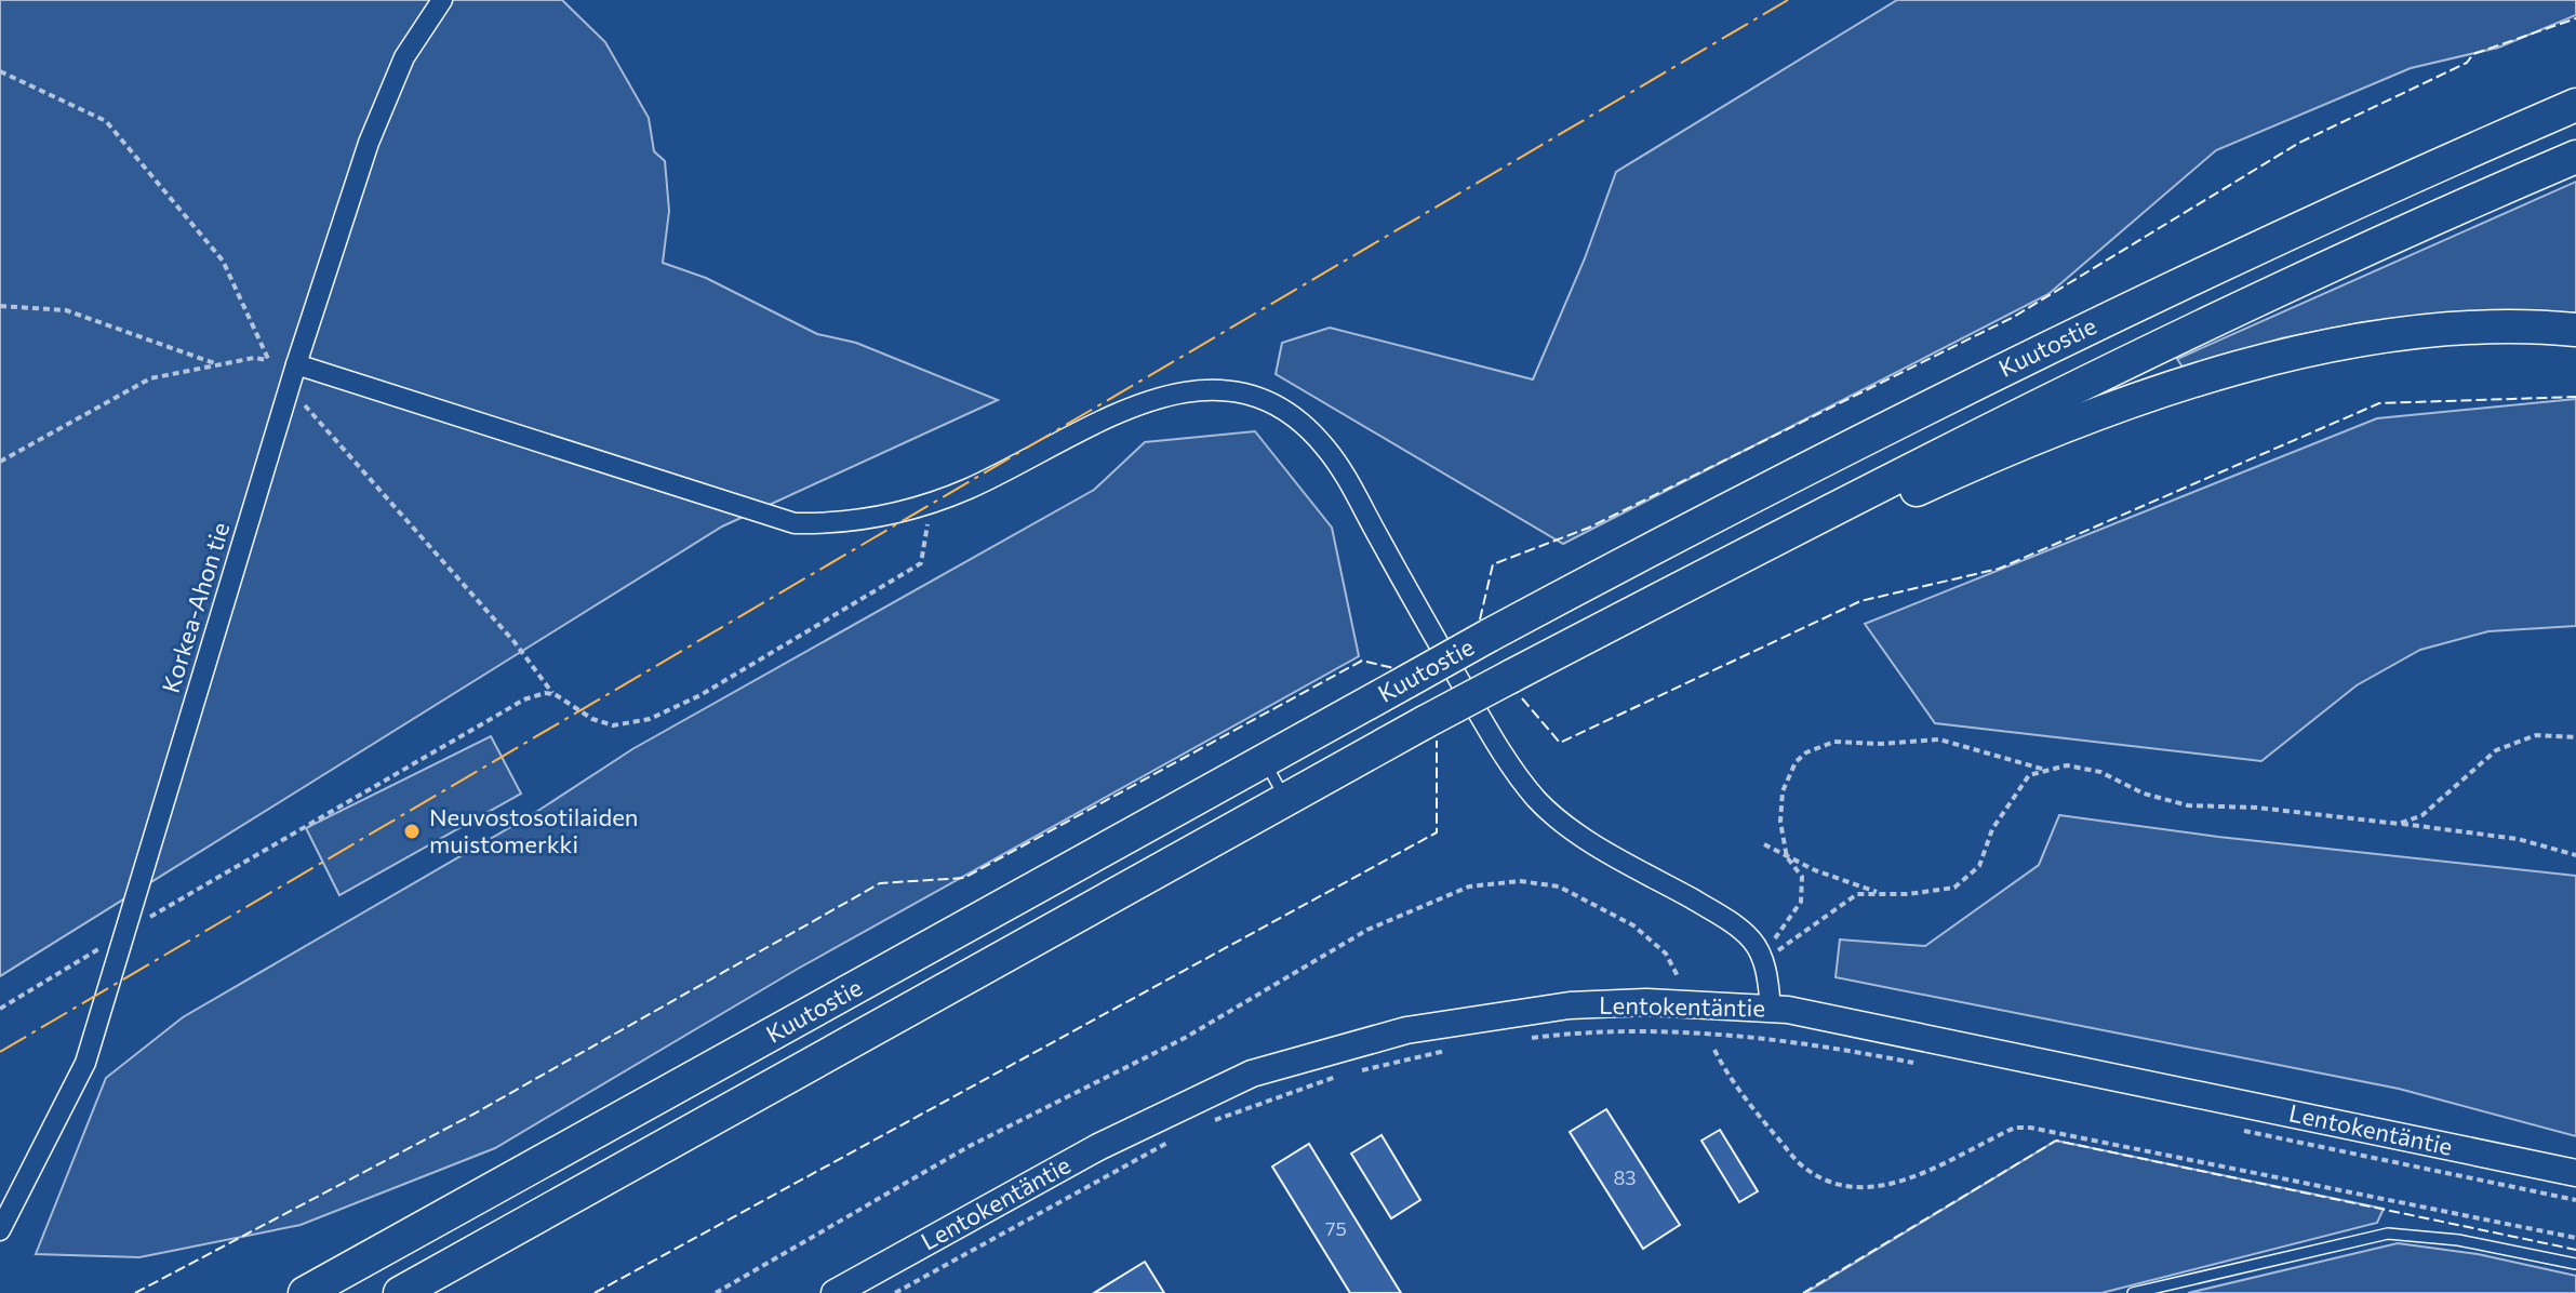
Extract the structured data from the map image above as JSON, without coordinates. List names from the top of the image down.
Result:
{
  "streets": {
    "highway": ["Kuutostie"],
    "street": ["Korkea-Ahon tie", "Lentokentäntie"]
  },
  "places": ["Neuvostosotilaiden muistomerkki"],
  "house_numbers": ["83", "75"]
}
